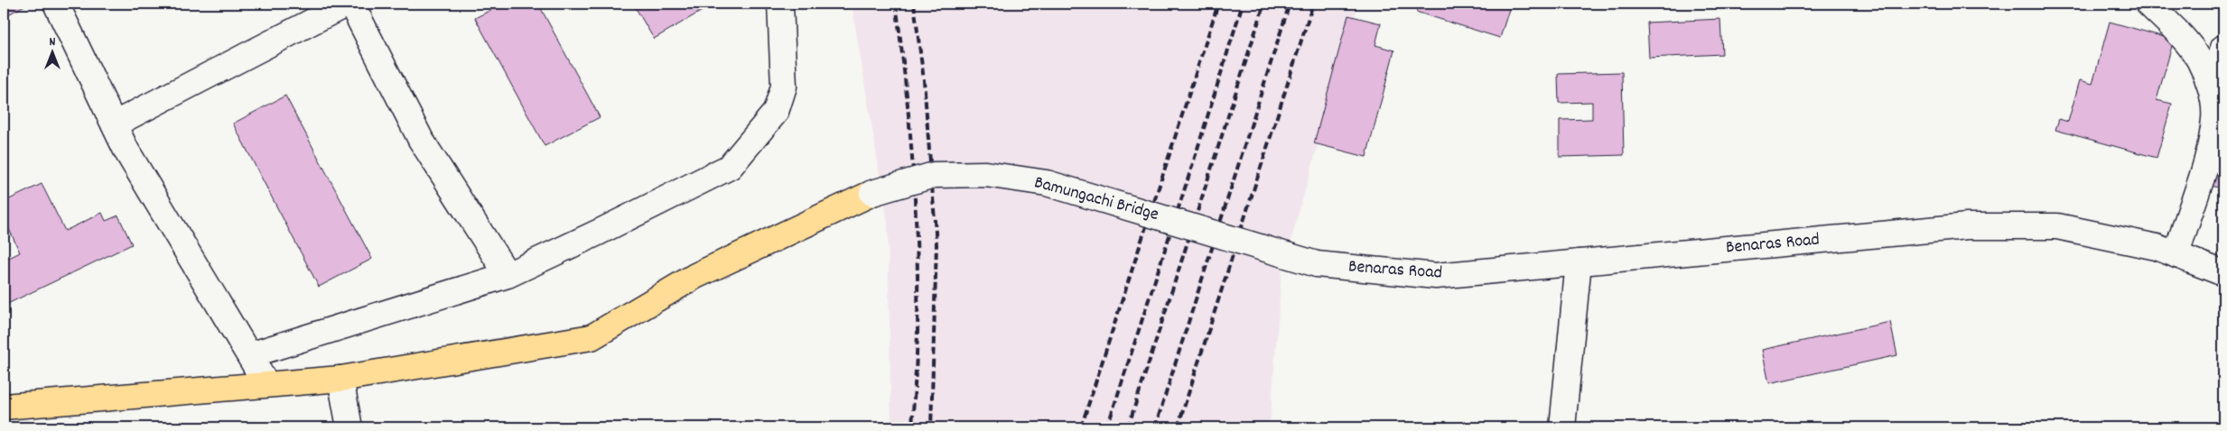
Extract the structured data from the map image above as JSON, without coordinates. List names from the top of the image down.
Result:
{
  "streets": {
    "street": ["Bamungachi Bridge", "Benaras Road"]
  },
  "crossings": [
    ["Bamungachi Bridge", "Benaras Road"]
  ],
  "north": "top"
}
